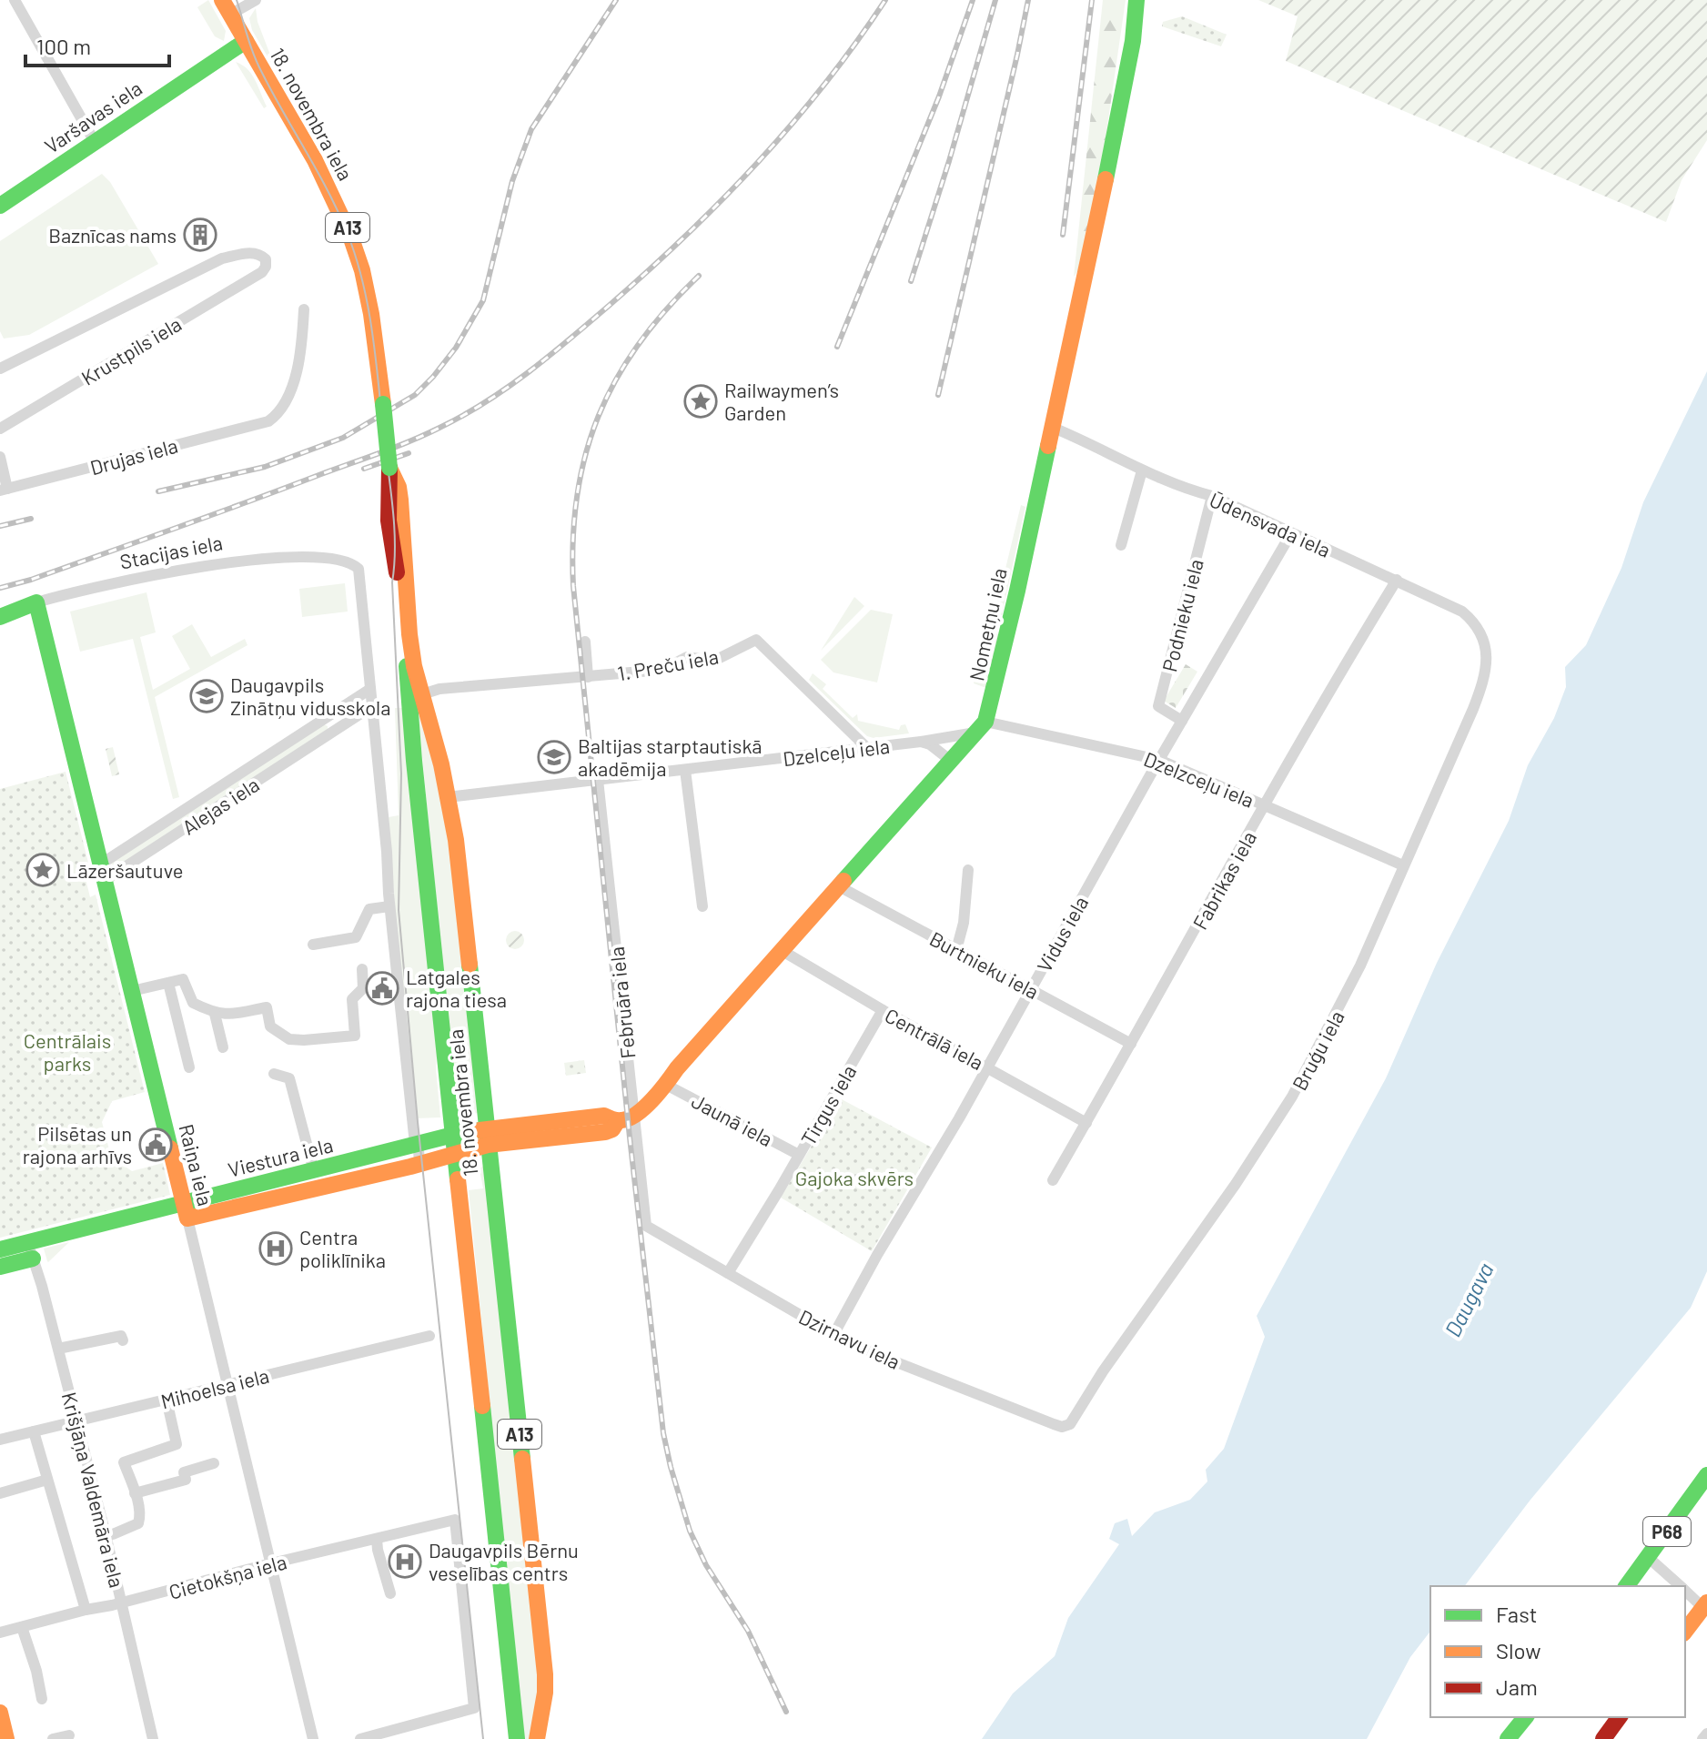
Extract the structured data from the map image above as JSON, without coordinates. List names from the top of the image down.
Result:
{
  "streets": {
    "main road": [
      "18. novembra iela",
      "Varšavas iela",
      "A13",
      "Stacijas iela",
      "Nometņu iela",
      "Viestura iela",
      "Raiņa iela",
      "P68"
    ],
    "street": [
      "Krustpils iela",
      "Drujas iela",
      "Ūdensvada iela",
      "Podnieku iela",
      "1. Preču iela",
      "Dzelceļu iela",
      "Dzelzceļu iela",
      "Alejas iela",
      "Fabrikas iela",
      "Vidus iela",
      "Burtnieku iela",
      "Februāra iela",
      "Centrālā iela",
      "Bruģu iela",
      "Tirgus iela",
      "Jaunā iela",
      "Dzirnavu iela",
      "Mihoelsa iela",
      "Krišjāņa Valdemāra iela",
      "Cietokšņa iela"
    ]
  },
  "crossings": [
    ["18. novembra iela", "Varšavas iela"],
    ["18. novembra iela", "1. Preču iela"],
    ["18. novembra iela", "Dzelceļu iela"],
    ["18. novembra iela", "Viestura iela"],
    ["Ūdensvada iela", "Podnieku iela"],
    ["Ūdensvada iela", "Nometņu iela"],
    ["Ūdensvada iela", "Fabrikas iela"],
    ["Ūdensvada iela", "Vidus iela"],
    ["Ūdensvada iela", "Bruģu iela"],
    ["Stacijas iela", "Alejas iela"],
    ["Stacijas iela", "Raiņa iela"],
    ["Podnieku iela", "Vidus iela"],
    ["Nometņu iela", "Dzelceļu iela"],
    ["Nometņu iela", "Dzelzceļu iela"],
    ["1. Preču iela", "Dzelceļu iela"],
    ["Dzelceļu iela", "Dzelzceļu iela"],
    ["Dzelceļu iela", "Februāra iela"],
    ["Dzelzceļu iela", "Fabrikas iela"],
    ["Dzelzceļu iela", "Vidus iela"],
    ["Dzelzceļu iela", "Bruģu iela"],
    ["Alejas iela", "Raiņa iela"],
    ["Fabrikas iela", "Burtnieku iela"],
    ["Fabrikas iela", "Centrālā iela"],
    ["Vidus iela", "Burtnieku iela"],
    ["Vidus iela", "Centrālā iela"],
    ["Vidus iela", "Dzirnavu iela"],
    ["Februāra iela", "Dzirnavu iela"],
    ["Centrālā iela", "Tirgus iela"],
    ["Bruģu iela", "Dzirnavu iela"],
    ["Tirgus iela", "Jaunā iela"],
    ["Tirgus iela", "Dzirnavu iela"],
    ["Viestura iela", "Raiņa iela"],
    ["Viestura iela", "Krišjāņa Valdemāra iela"],
    ["Raiņa iela", "Mihoelsa iela"],
    ["Raiņa iela", "Cietokšņa iela"],
    ["Mihoelsa iela", "Krišjāņa Valdemāra iela"],
    ["Krišjāņa Valdemāra iela", "Cietokšņa iela"]
  ],
  "water": ["Daugava"],
  "parks": ["Centrālais parks", "Gajoka skvērs"],
  "places": {
    "building": ["Baznīcas nams"],
    "place": ["Railwaymen’s Garden", "Lāzeršautuve"],
    "school or university": ["Daugavpils Zinātņu vidusskola", "Baltijas starptautiskā akadēmija"],
    "public building": ["Latgales rajona tiesa", "Pilsētas un rajona arhīvs"],
    "hospital": ["Centra poliklīnika", "Daugavpils Bērnu veselības centrs"]
  },
  "legend": ["Fast", "Slow", "Jam"],
  "scale_bar": "100 m"
}
